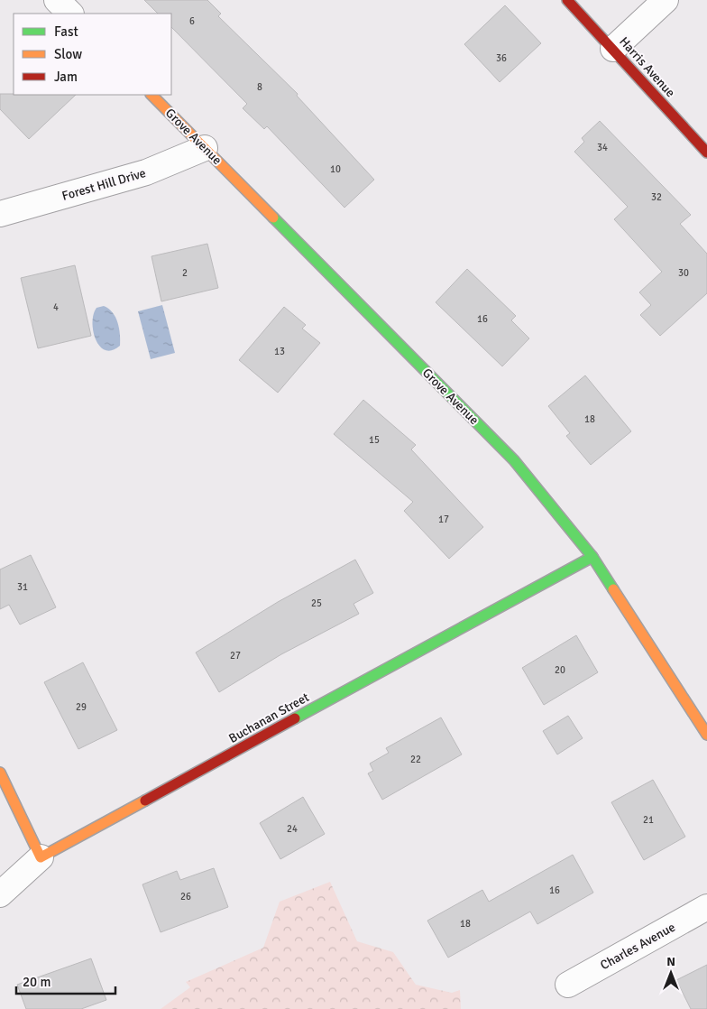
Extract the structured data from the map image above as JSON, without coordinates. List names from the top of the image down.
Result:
{
  "streets": {
    "street": [
      "Harris Avenue",
      "Grove Avenue",
      "Forest Hill Drive",
      "Buchanan Street",
      "Charles Avenue"
    ]
  },
  "crossings": [
    ["Grove Avenue", "Forest Hill Drive"],
    ["Grove Avenue", "Buchanan Street"]
  ],
  "house_numbers": [
    "6",
    "36",
    "8",
    "34",
    "10",
    "32",
    "2",
    "30",
    "4",
    "16",
    "13",
    "18",
    "15",
    "17",
    "31",
    "25",
    "27",
    "20",
    "29",
    "22",
    "21",
    "24",
    "16",
    "26",
    "18"
  ],
  "legend": ["Fast", "Slow", "Jam"],
  "scale_bar": "20 m",
  "north": "top"
}
